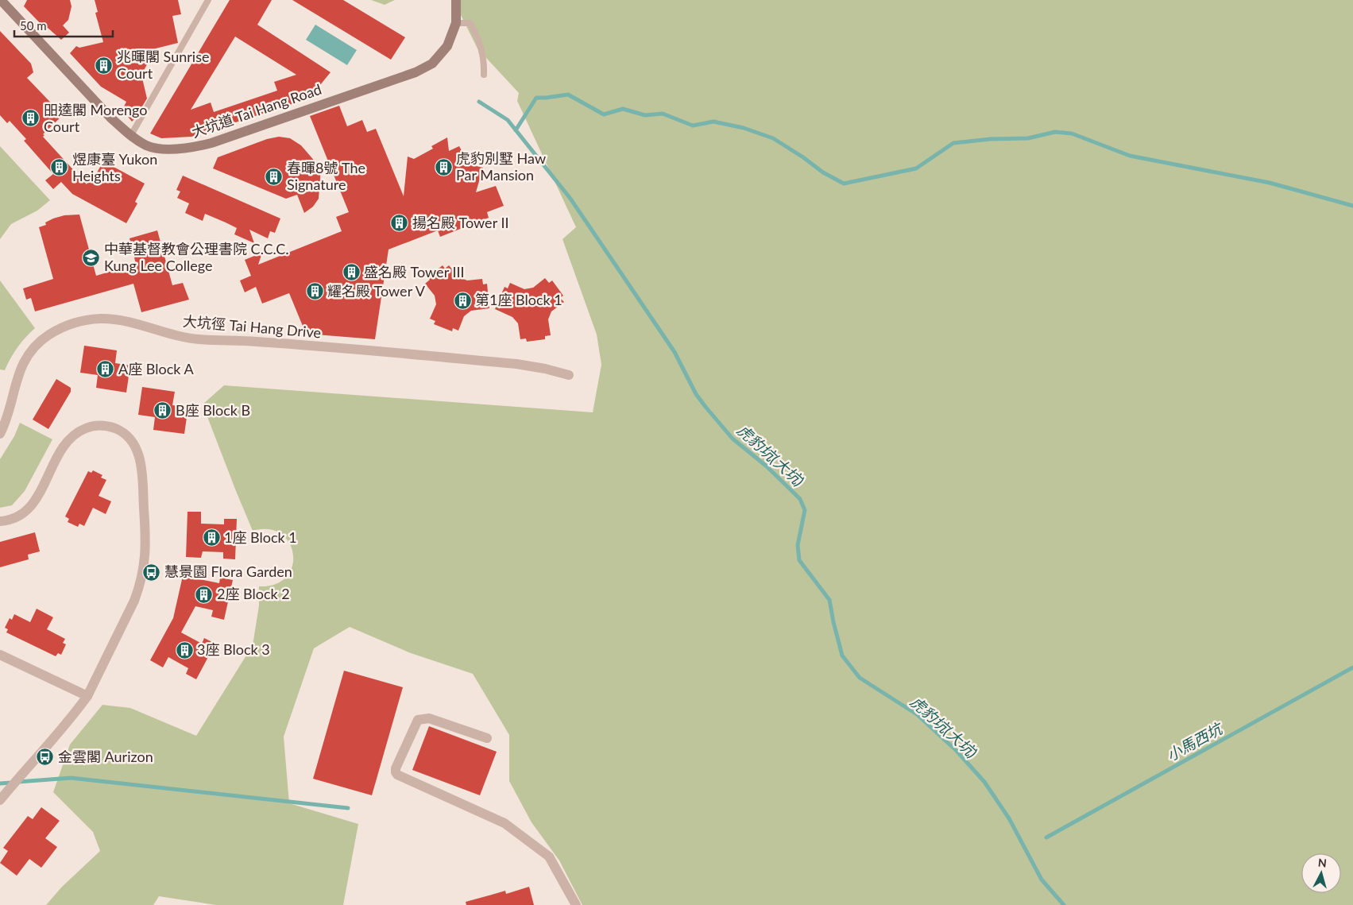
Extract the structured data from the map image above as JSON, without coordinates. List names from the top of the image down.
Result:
{
  "streets": {
    "main road": ["大坑道 Tai Hang Road"],
    "street": ["大坑徑 Tai Hang Drive"]
  },
  "water": ["虎豹坑(大坑)", "小馬西坑"],
  "places": {
    "building": [
      "兆暉閣 Sunrise Court",
      "昍逵閣 Morengo Court",
      "虎豹別墅 Haw Par Mansion",
      "煜康臺 Yukon Heights",
      "春暉8號 The Signature",
      "揚名殿 Tower II",
      "盛名殿 Tower III",
      "耀名殿 Tower V",
      "第1座 Block 1",
      "A座 Block A",
      "B座 Block B",
      "1座 Block 1",
      "2座 Block 2",
      "3座 Block 3"
    ],
    "school or university": ["中華基督教會公理書院 C.C.C. Kung Lee College"],
    "bus stop": ["慧景園 Flora Garden", "金雲閣 Aurizon"]
  },
  "scale_bar": "50 m",
  "north": "top"
}
